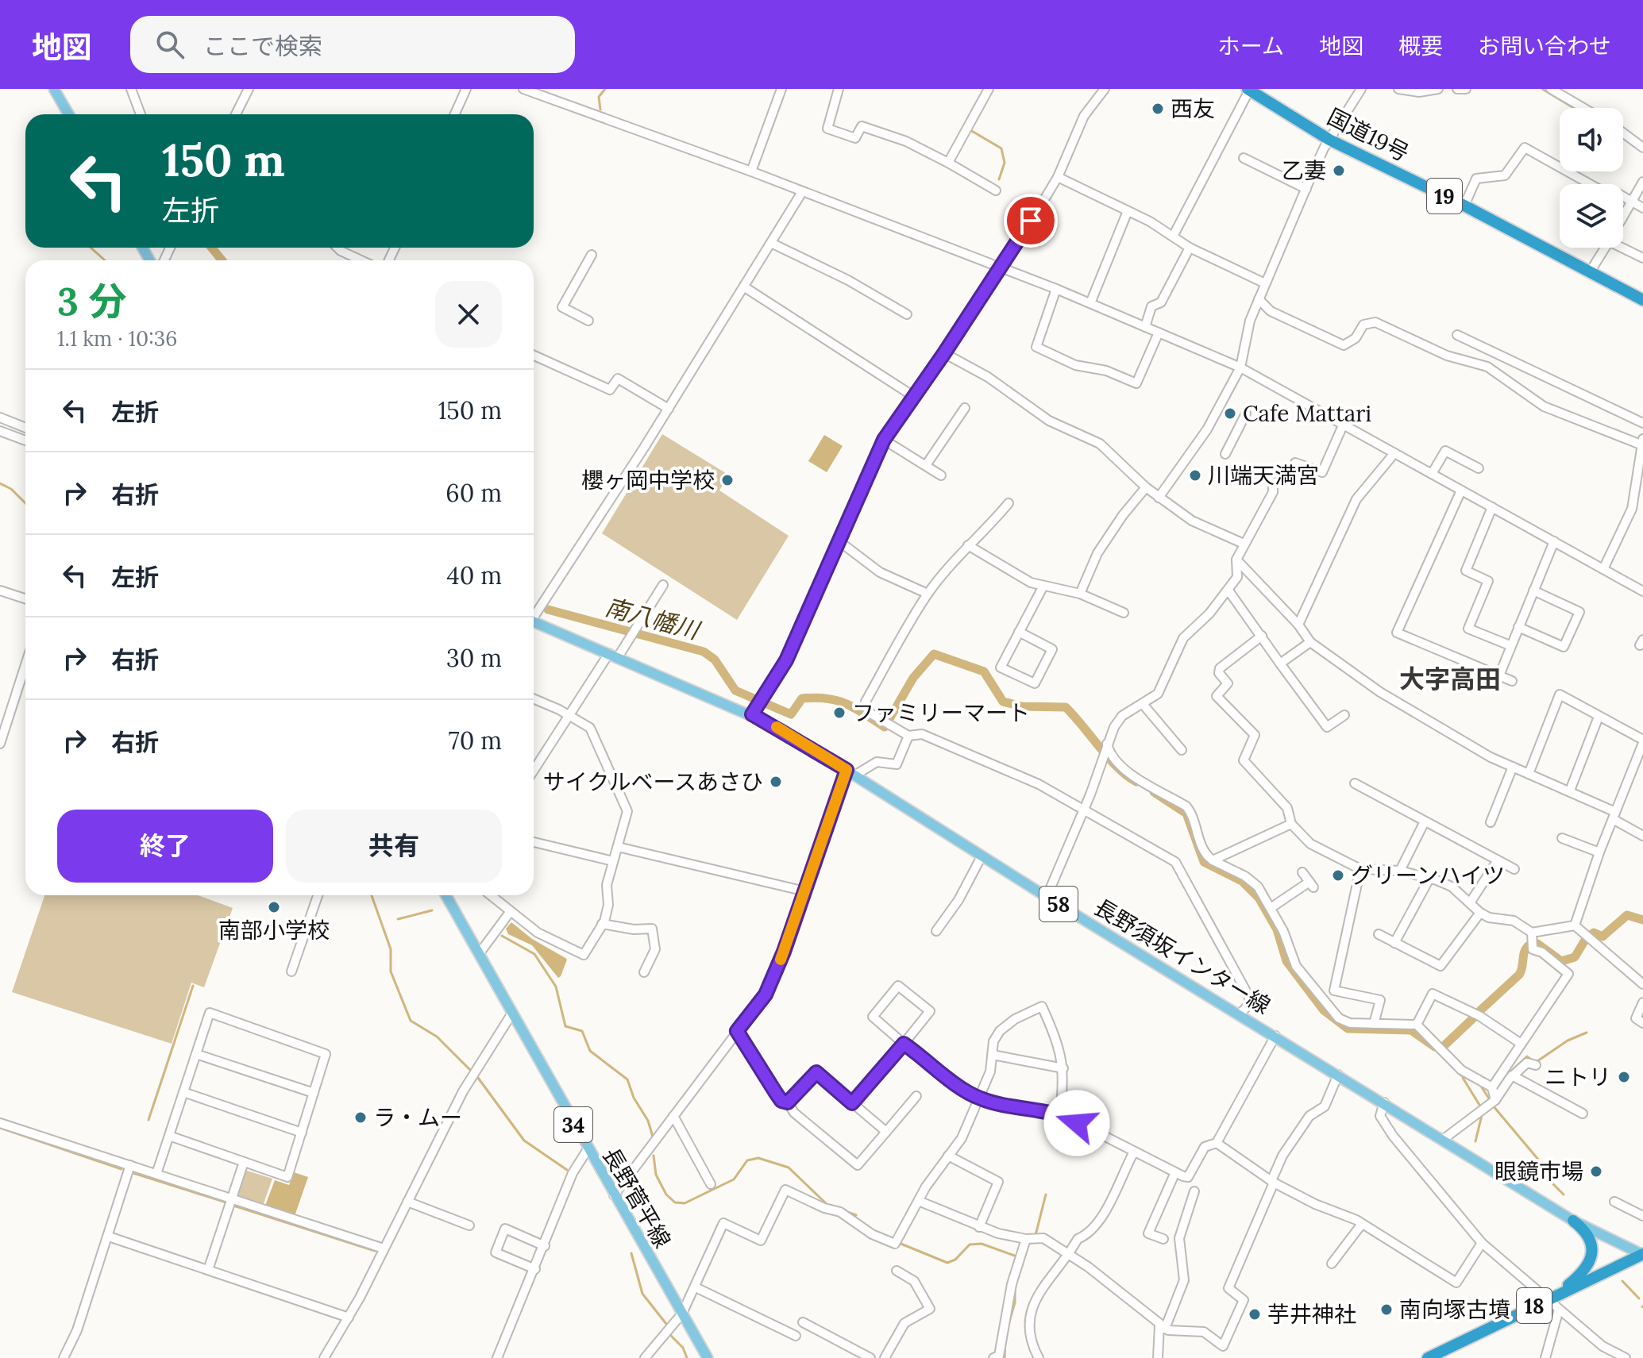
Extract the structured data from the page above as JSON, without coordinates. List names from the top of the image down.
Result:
{
  "streets": {
    "highway": ["国道19号", "19", "18"],
    "main road": [
      "58",
      "長野須坂インター線",
      "34",
      "長野菅平線"
    ]
  },
  "crossings": [
    ["長野須坂インター線", "18"]
  ],
  "districts": ["大字高田"],
  "water": ["南八幡川"],
  "places": [
    "西友",
    "乙妻",
    "Cafe Mattari",
    "川端天満宮",
    "櫻ヶ岡中学校",
    "ファミリーマート",
    "サイクルベースあさひ",
    "グリーンハイツ",
    "南部小学校",
    "ニトリ",
    "ラ・ムー",
    "眼鏡市場",
    "南向塚古墳",
    "芋井神社"
  ],
  "page": {
    "header": "地図",
    "search": "ここで検索",
    "nav": [
      "ホーム",
      "地図",
      "概要",
      "お問い合わせ"
    ],
    "turn": ["150 m", "左折"],
    "heading": ["3 分", "1.1 km · 10:36"],
    "list": [
      {
        "name": "左折",
        "value": "150 m"
      },
      {
        "name": "右折",
        "value": "60 m"
      },
      {
        "name": "左折",
        "value": "40 m"
      },
      {
        "name": "右折",
        "value": "30 m"
      },
      {
        "name": "右折",
        "value": "70 m"
      }
    ],
    "buttons": ["終了", "共有"]
  }
}
